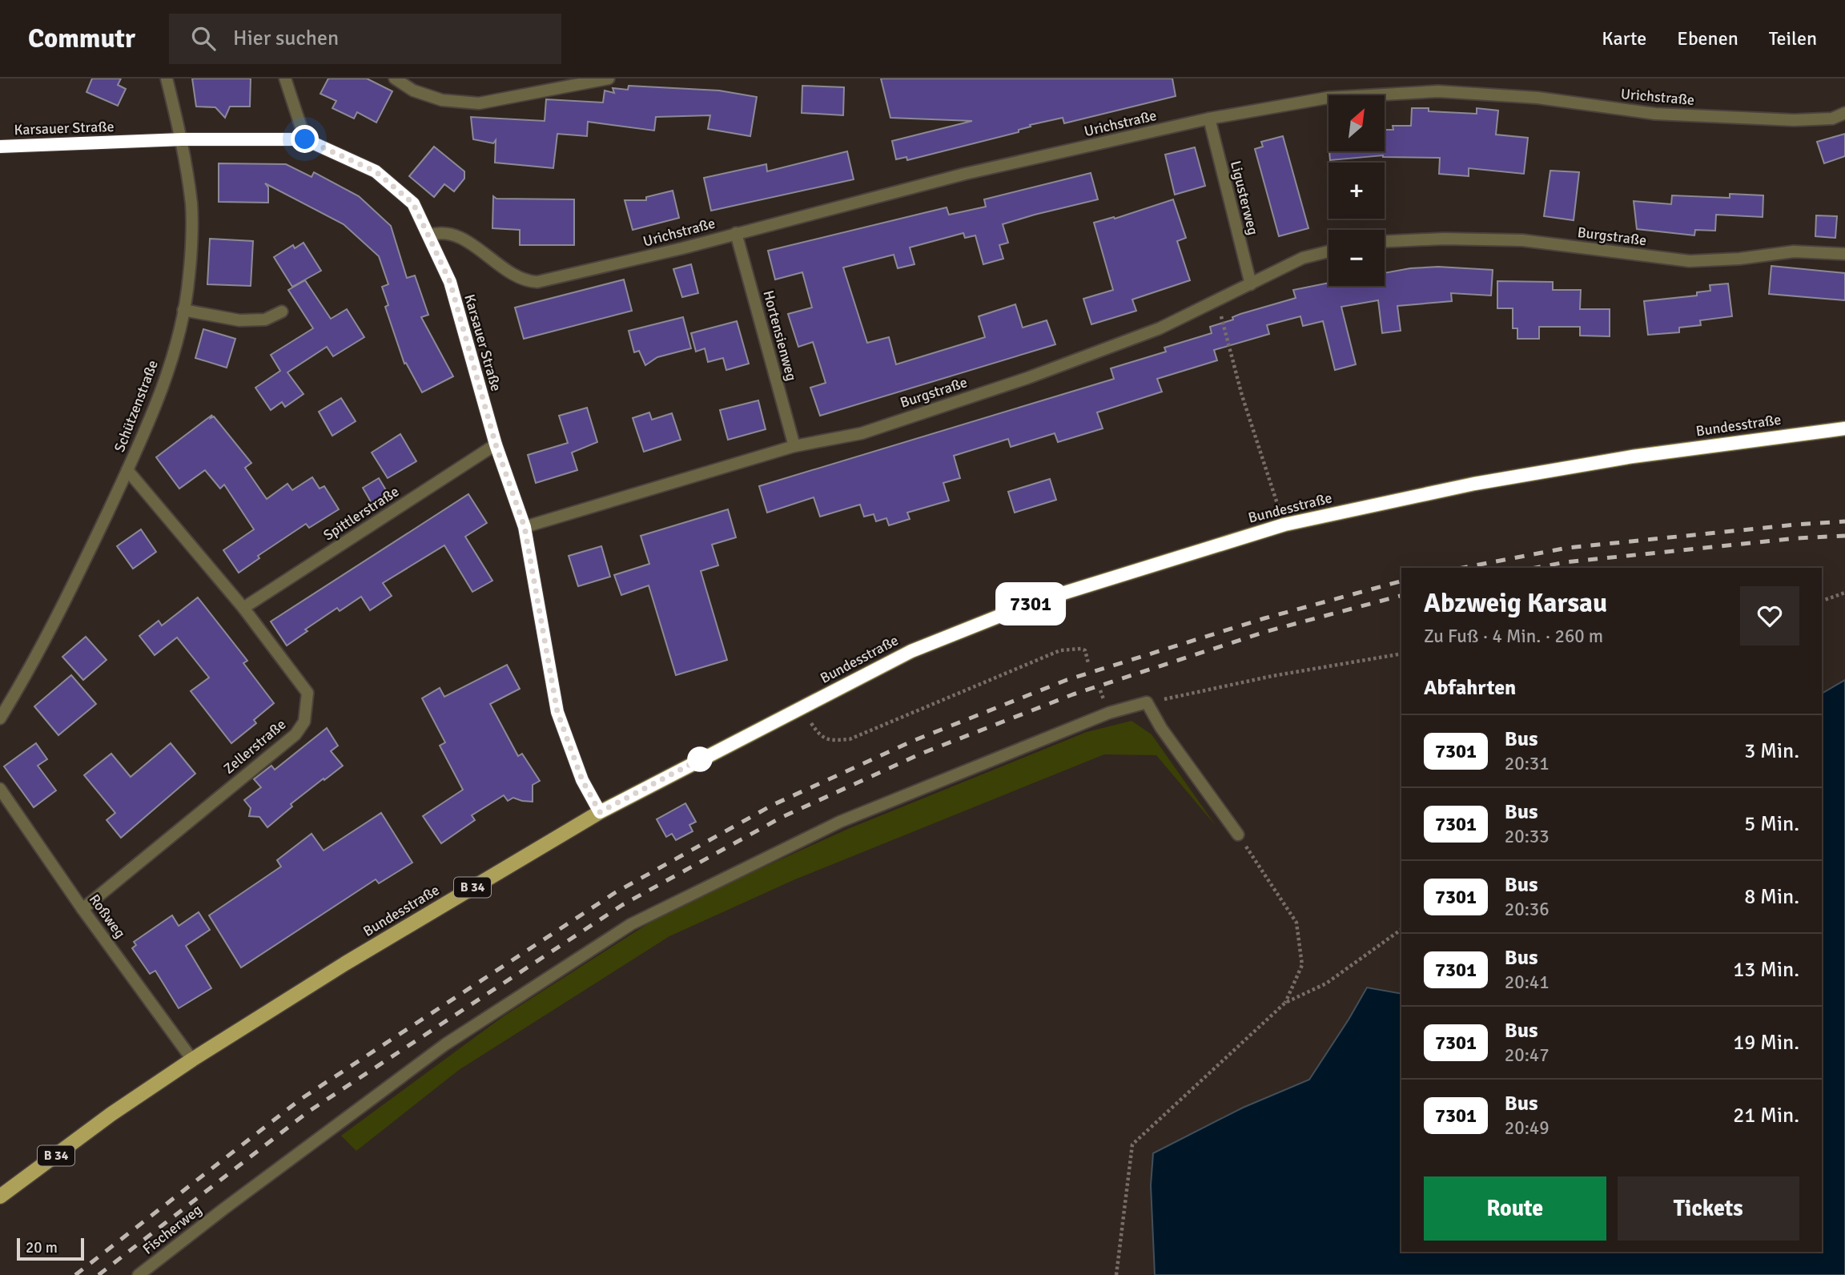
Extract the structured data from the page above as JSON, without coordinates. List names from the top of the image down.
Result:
{
  "streets": {
    "main road": ["Bundesstraße", "B 34"],
    "street": [
      "Urichstraße",
      "Karsauer Straße",
      "Ligusterweg",
      "Burgstraße",
      "Hortensienweg",
      "Schützenstraße",
      "Spittlerstraße",
      "Zellerstraße",
      "Roßweg",
      "Fischerweg"
    ]
  },
  "crossings": [
    ["Urichstraße", "Karsauer Straße"],
    ["Urichstraße", "Ligusterweg"],
    ["Urichstraße", "Hortensienweg"],
    ["Karsauer Straße", "Burgstraße"],
    ["Karsauer Straße", "Schützenstraße"],
    ["Karsauer Straße", "Bundesstraße"],
    ["Karsauer Straße", "Spittlerstraße"],
    ["Ligusterweg", "Burgstraße"],
    ["Burgstraße", "Hortensienweg"],
    ["Schützenstraße", "Zellerstraße"],
    ["Bundesstraße", "Roßweg"],
    ["Spittlerstraße", "Zellerstraße"],
    ["Zellerstraße", "Roßweg"]
  ],
  "lines": ["bus line 7301"],
  "scale_bar": "20 m",
  "north": "top right",
  "page": {
    "header": "Commutr",
    "search": "Hier suchen",
    "nav": ["Karte", "Ebenen", "Teilen"],
    "on_map": "7301",
    "map_buttons": ["+", "−"],
    "heading": [
      ["Abzweig Karsau", "Zu Fuß · 4 Min. · 260 m"],
      "Abfahrten"
    ],
    "list": [
      {
        "mark": "7301",
        "name": "Bus",
        "note": "20:31",
        "value": "3 Min."
      },
      {
        "mark": "7301",
        "name": "Bus",
        "note": "20:33",
        "value": "5 Min."
      },
      {
        "mark": "7301",
        "name": "Bus",
        "note": "20:36",
        "value": "8 Min."
      },
      {
        "mark": "7301",
        "name": "Bus",
        "note": "20:41",
        "value": "13 Min."
      },
      {
        "mark": "7301",
        "name": "Bus",
        "note": "20:47",
        "value": "19 Min."
      },
      {
        "mark": "7301",
        "name": "Bus",
        "note": "20:49",
        "value": "21 Min."
      }
    ],
    "buttons": ["Route", "Tickets"],
    "scale": "20 m"
  }
}
